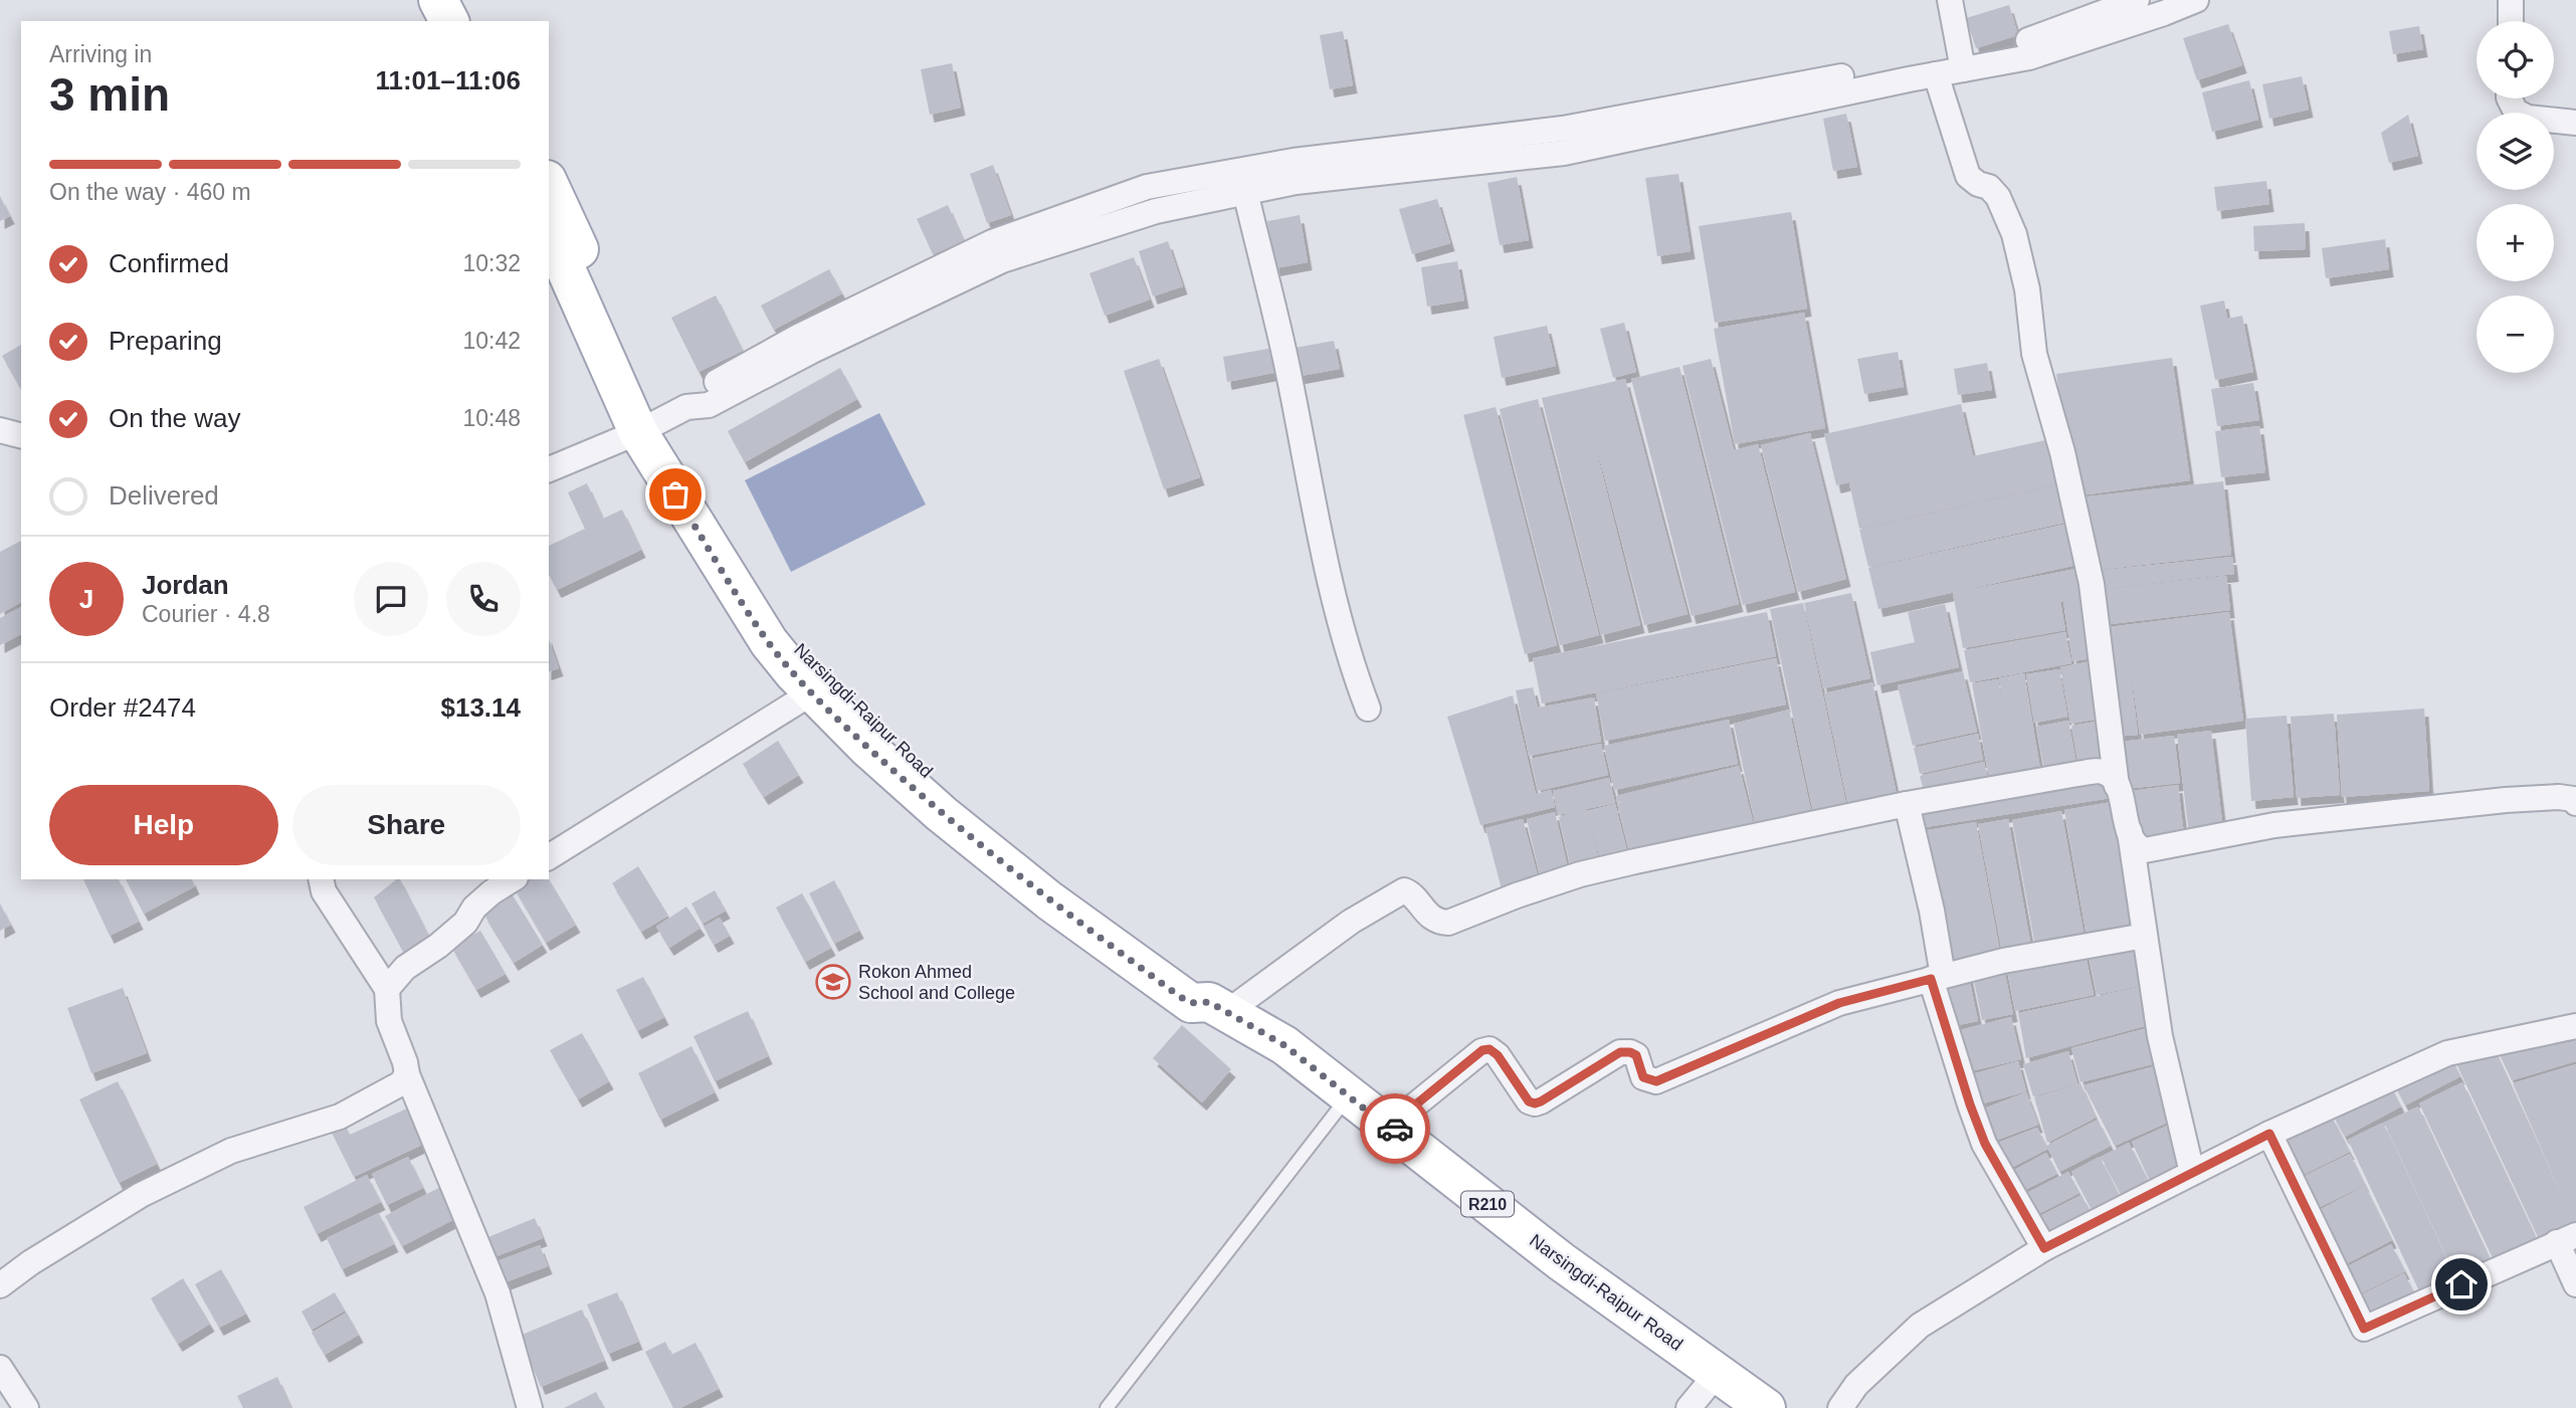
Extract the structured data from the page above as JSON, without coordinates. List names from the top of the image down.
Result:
{
  "streets": {
    "main road": ["Narsingdi-Raipur Road", "R210"]
  },
  "places": {
    "school or university": ["Rokon Ahmed School and College"]
  },
  "page": {
    "map_buttons": ["+", "−"],
    "heading": ["3 min", "Arriving in", "11:01–11:06"],
    "panel": [
      "Jordan",
      "Courier · 4.8",
      "Order #2474",
      "$13.14"
    ],
    "bar": "On the way · 460 m",
    "list": [
      ["Confirmed", "10:32"],
      ["Preparing", "10:42"],
      ["On the way", "10:48"],
      "Delivered"
    ],
    "round": "J",
    "buttons": ["Help", "Share"]
  }
}
